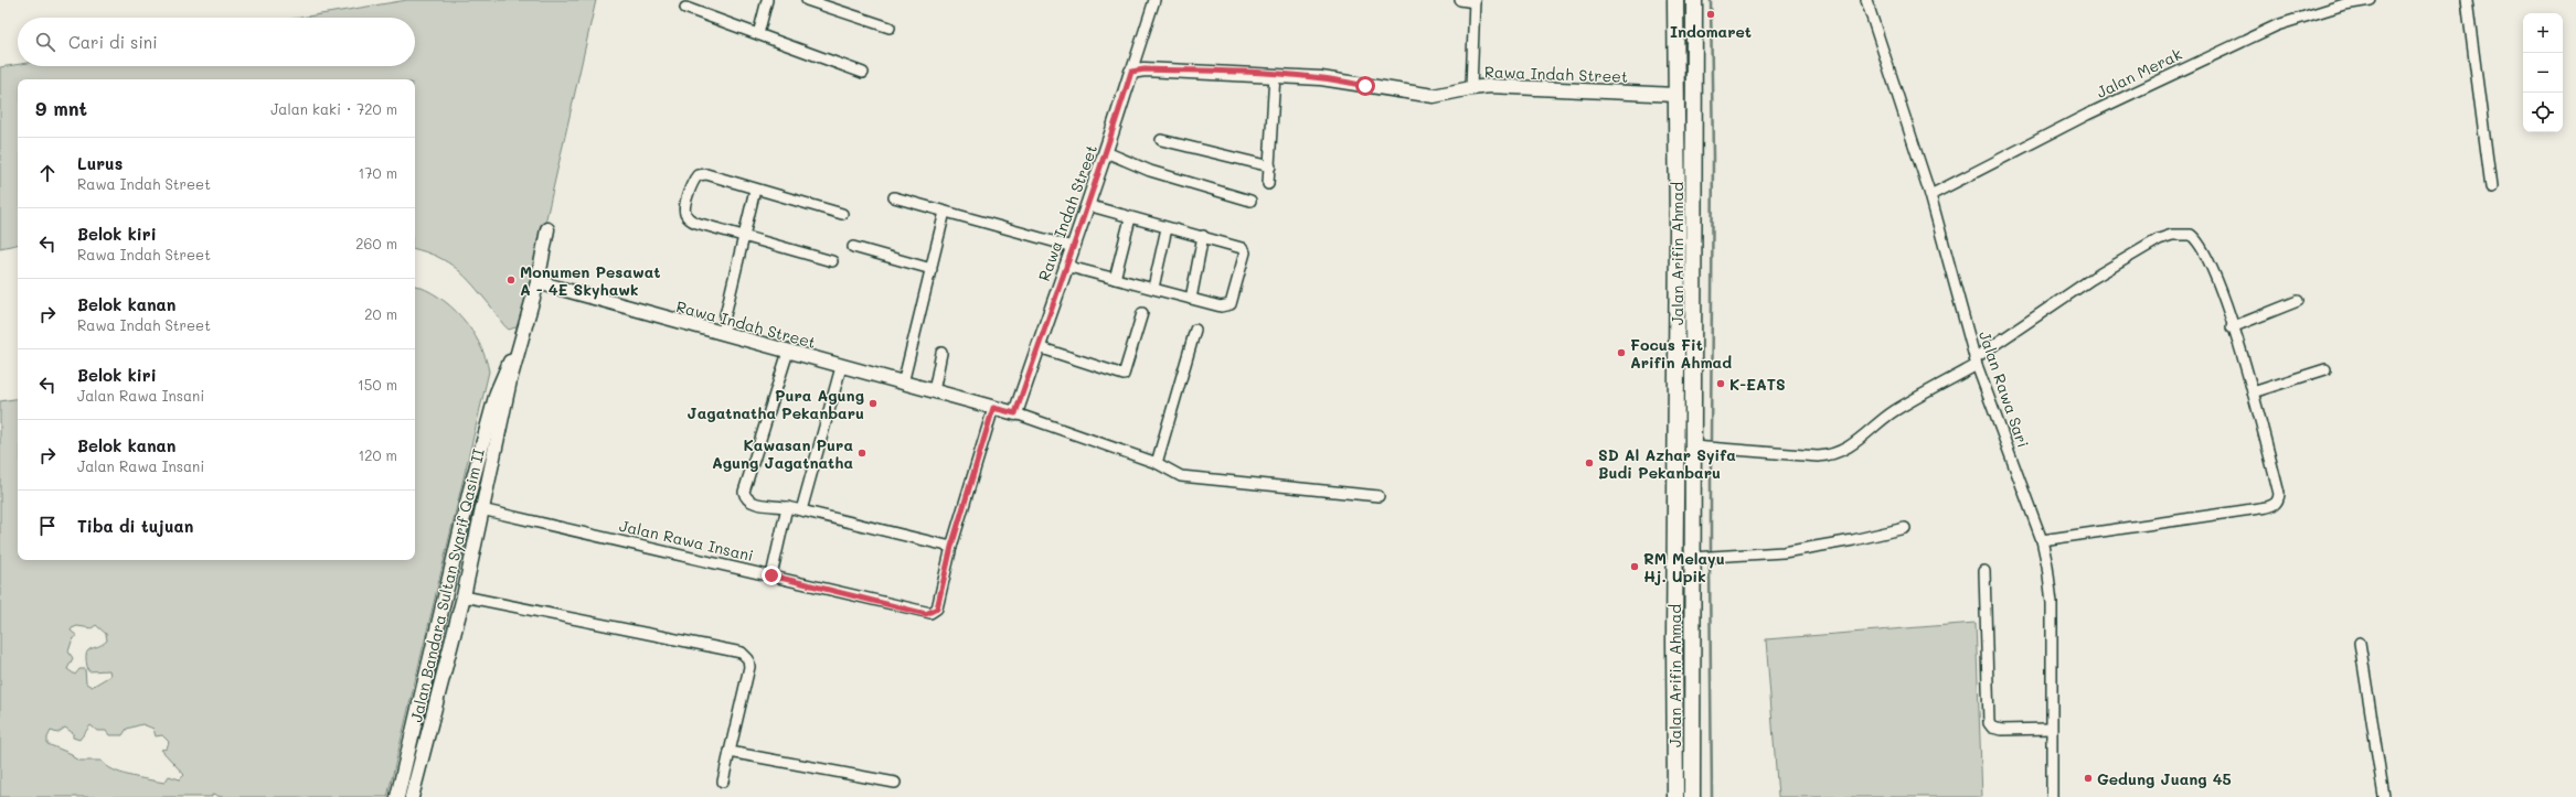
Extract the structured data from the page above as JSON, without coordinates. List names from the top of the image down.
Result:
{
  "streets": {
    "main road": ["Jalan Arifin Ahmad"],
    "street": [
      "Jalan Merak",
      "Rawa Indah Street",
      "Jalan Rawa Sari",
      "Jalan Rawa Insani",
      "Jalan Bandara Sultan Syarif Qasim II"
    ]
  },
  "crossings": [
    ["Jalan Merak", "Jalan Rawa Sari"],
    ["Rawa Indah Street", "Jalan Arifin Ahmad"],
    ["Rawa Indah Street", "Jalan Rawa Insani"],
    ["Jalan Rawa Insani", "Jalan Bandara Sultan Syarif Qasim II"]
  ],
  "places": [
    "Indomaret",
    "Monumen Pesawat A - 4E Skyhawk",
    "Focus Fit Arifin Ahmad",
    "K-EATS",
    "Pura Agung Jagatnatha Pekanbaru",
    "Kawasan Pura Agung Jagatnatha",
    "SD Al Azhar Syifa Budi Pekanbaru",
    "RM Melayu Hj. Upik",
    "Gedung Juang 45"
  ],
  "page": {
    "map_buttons": ["+", "−"],
    "search": "Cari di sini",
    "heading": ["9 mnt", "Jalan kaki · 720 m"],
    "list": [
      ["Lurus", "Rawa Indah Street", "170 m"],
      ["Belok kiri", "Rawa Indah Street", "260 m"],
      ["Belok kanan", "Rawa Indah Street", "20 m"],
      ["Belok kiri", "Jalan Rawa Insani", "150 m"],
      ["Belok kanan", "Jalan Rawa Insani", "120 m"],
      "Tiba di tujuan"
    ]
  }
}
